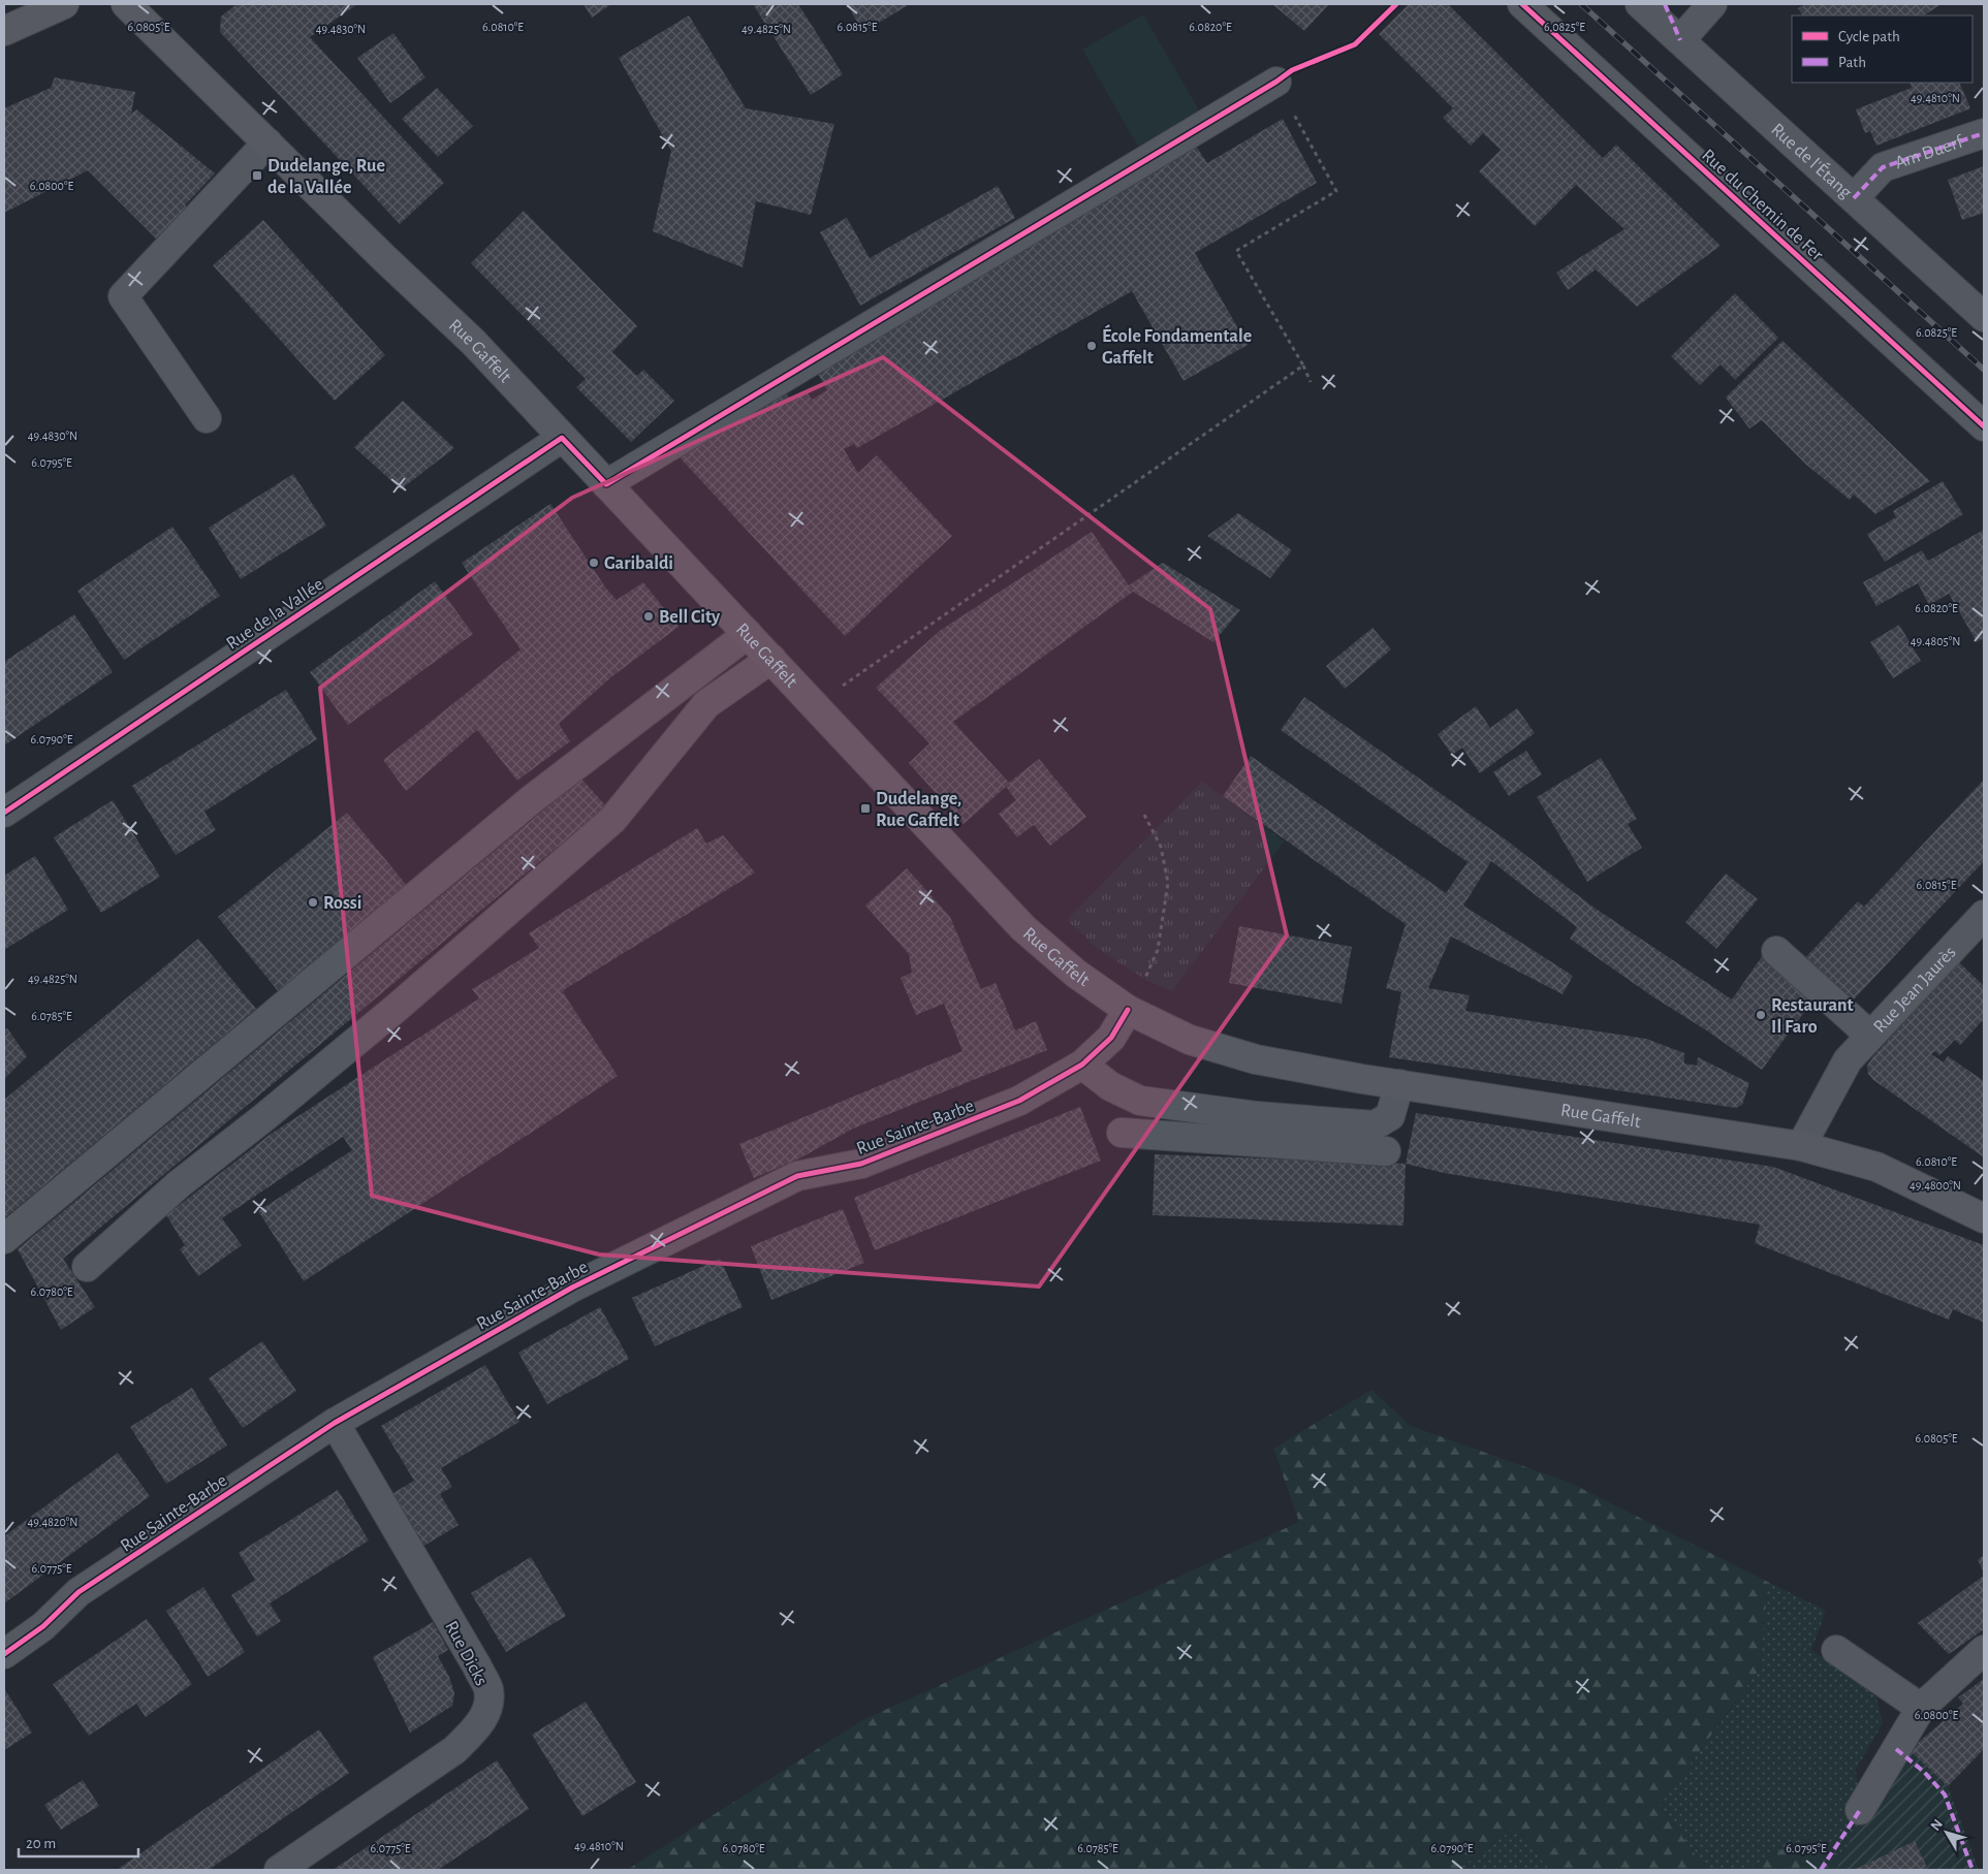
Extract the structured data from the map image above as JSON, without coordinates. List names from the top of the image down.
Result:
{
  "streets": {
    "main road": ["Rue Gaffelt"],
    "street": [
      "Am Duerf",
      "Rue de l'Étang",
      "Rue du Chemin de Fer",
      "Rue de la Vallée",
      "Rue Jean Jaurès",
      "Rue Sainte-Barbe",
      "Rue Dicks"
    ]
  },
  "crossings": [
    ["Am Duerf", "Rue de l'Étang"],
    ["Rue Gaffelt", "Rue de la Vallée"],
    ["Rue Gaffelt", "Rue Jean Jaurès"],
    ["Rue Gaffelt", "Rue Sainte-Barbe"],
    ["Rue Sainte-Barbe", "Rue Dicks"]
  ],
  "places": {
    "transit": ["Dudelange, Rue de la Vallée", "Dudelange, Rue Gaffelt"],
    "other": [
      "École Fondamentale Gaffelt",
      "Garibaldi",
      "Bell City",
      "Rossi",
      "Restaurant Il Faro"
    ]
  },
  "legend": ["Cycle path", "Path"],
  "scale_bar": "20 m",
  "north": "top left",
  "coordinates": [
    "6.0810°E",
    "6.0815°E",
    "6.0820°E",
    "6.0825°E",
    "6.0805°E",
    "49.4830°N",
    "49.4825°N",
    "49.4810°N",
    "6.0800°E",
    "6.0795°E",
    "49.4805°N",
    "6.0790°E",
    "6.0785°E",
    "49.4800°N",
    "6.0780°E",
    "49.4820°N",
    "6.0775°E"
  ]
}
